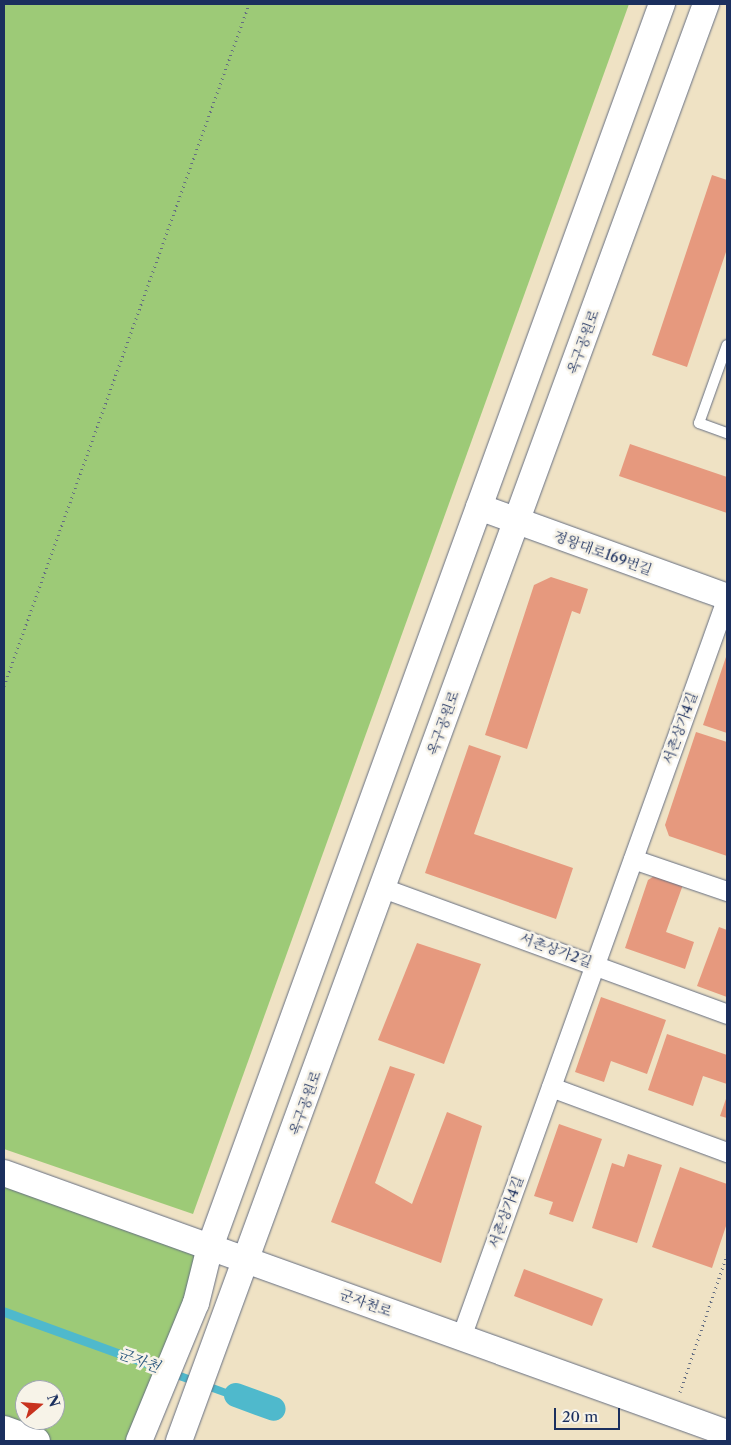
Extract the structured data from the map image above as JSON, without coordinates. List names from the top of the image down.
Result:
{
  "streets": {
    "street": [
      "옥구공원로",
      "정왕대로169번길",
      "서촌상가4길",
      "서촌상가2길",
      "군자천로"
    ]
  },
  "crossings": [
    ["옥구공원로", "정왕대로169번길"],
    ["옥구공원로", "서촌상가2길"],
    ["옥구공원로", "군자천로"],
    ["정왕대로169번길", "서촌상가4길"],
    ["서촌상가4길", "서촌상가2길"],
    ["서촌상가4길", "군자천로"]
  ],
  "water": ["군자천"],
  "scale_bar": "20 m",
  "north": "right"
}
